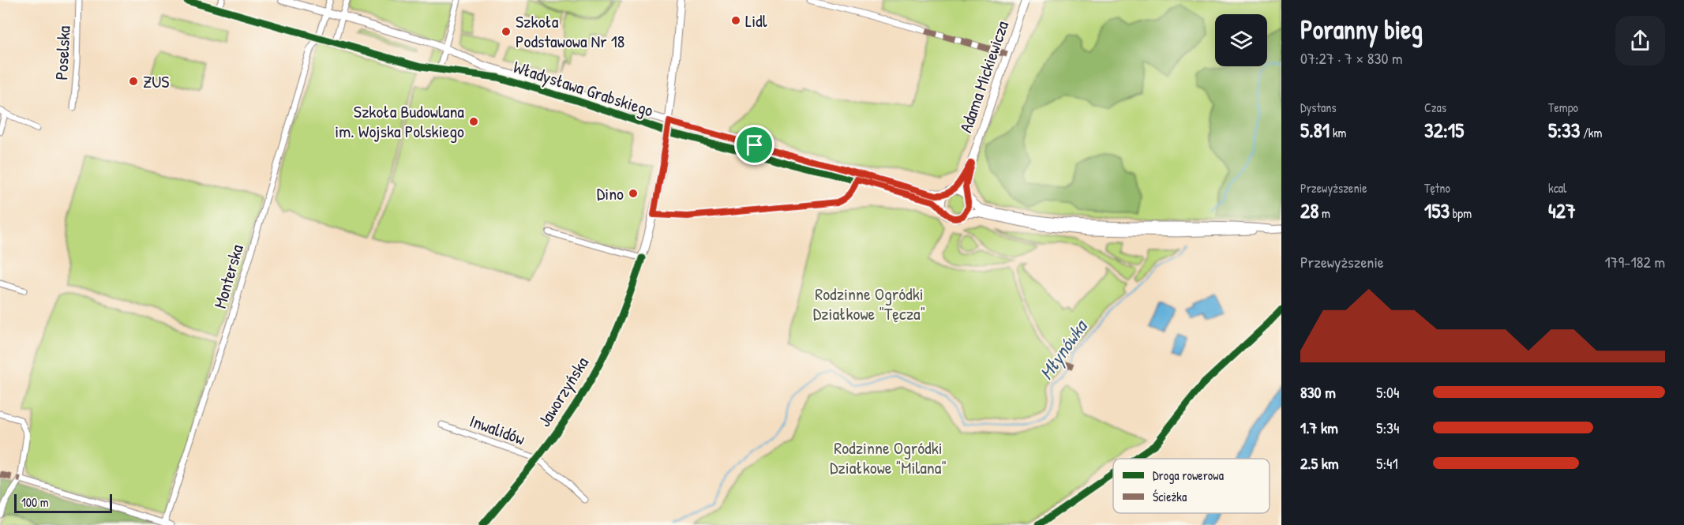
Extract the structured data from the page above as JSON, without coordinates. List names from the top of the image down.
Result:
{
  "streets": {
    "street": [
      "Poselska",
      "Adama Mickiewicza",
      "Władysława Grabskiego",
      "Monterska",
      "Jaworzyńska",
      "Inwalidów"
    ]
  },
  "crossings": [
    ["Adama Mickiewicza", "Władysława Grabskiego"],
    ["Władysława Grabskiego", "Monterska"],
    ["Władysława Grabskiego", "Jaworzyńska"],
    ["Jaworzyńska", "Inwalidów"]
  ],
  "water": ["Młynówka"],
  "parks": ["Rodzinne Ogródki Działkowe \"Tęcza\"", "Rodzinne Ogródki Działkowe \"Milana\""],
  "places": [
    "Lidl",
    "Szkoła Podstawowa Nr 18",
    "ZUS",
    "Szkoła Budowlana im. Wojska Polskiego",
    "Dino"
  ],
  "legend": ["Droga rowerowa", "Ścieżka"],
  "scale_bar": "100 m",
  "page": {
    "heading": ["Poranny bieg", "07:27 · 7 × 830 m"],
    "stats": [
      ["Dystans", "5.81 km"],
      ["Czas", "32:15"],
      ["Tempo", "5:33 /km"],
      ["Przewyższenie", "28 m"],
      ["Tętno", "153 bpm"],
      ["kcal", "427"]
    ],
    "chart": ["Przewyższenie", "179–182 m"],
    "list": [
      {
        "name": "830 m",
        "note": "5:04"
      },
      {
        "name": "1.7 km",
        "note": "5:34"
      },
      {
        "name": "2.5 km",
        "note": "5:41"
      }
    ],
    "scale": "100 m"
  }
}
